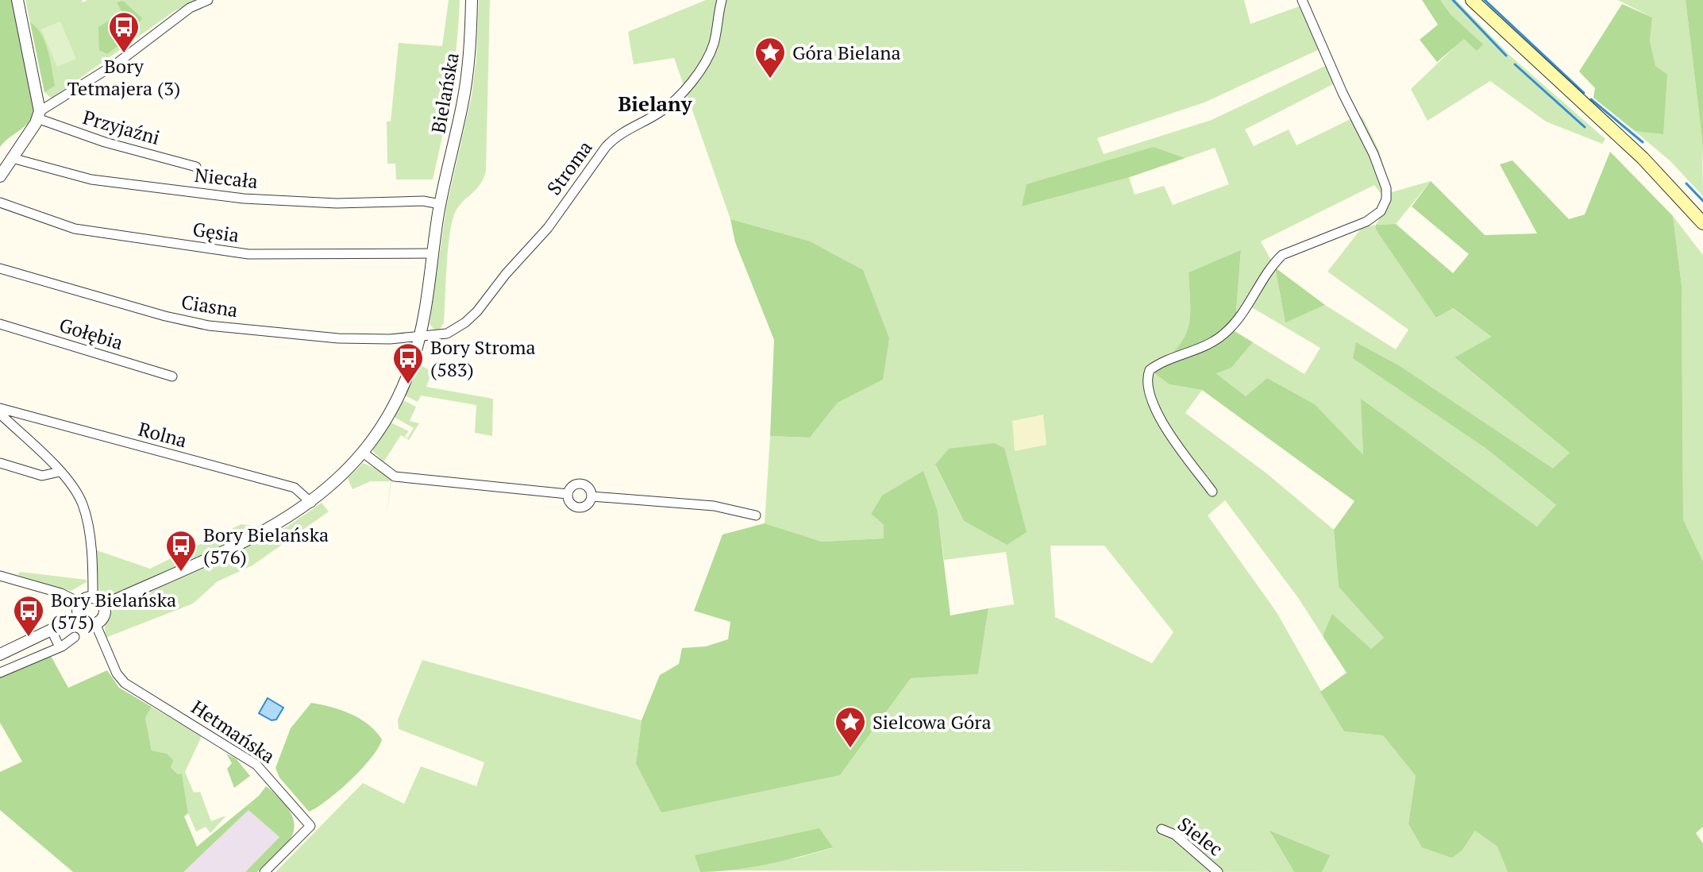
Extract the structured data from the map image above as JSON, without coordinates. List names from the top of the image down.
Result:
{
  "streets": {
    "street": [
      "Bielańska",
      "Przyjaźni",
      "Stroma",
      "Niecała",
      "Gęsia",
      "Ciasna",
      "Gołębia",
      "Rolna",
      "Hetmańska",
      "Sielec"
    ]
  },
  "crossings": [
    ["Bielańska", "Stroma"],
    ["Bielańska", "Niecała"],
    ["Bielańska", "Gęsia"],
    ["Bielańska", "Ciasna"],
    ["Bielańska", "Rolna"],
    ["Bielańska", "Hetmańska"],
    ["Stroma", "Ciasna"]
  ],
  "districts": ["Bielany"],
  "places": {
    "bus stop": [
      "Bory Tetmajera (3)",
      "Bory Stroma (583)",
      "Bory Bielańska (576)",
      "Bory Bielańska (575)"
    ],
    "place": ["Góra Bielana", "Sielcowa Góra"]
  }
}
